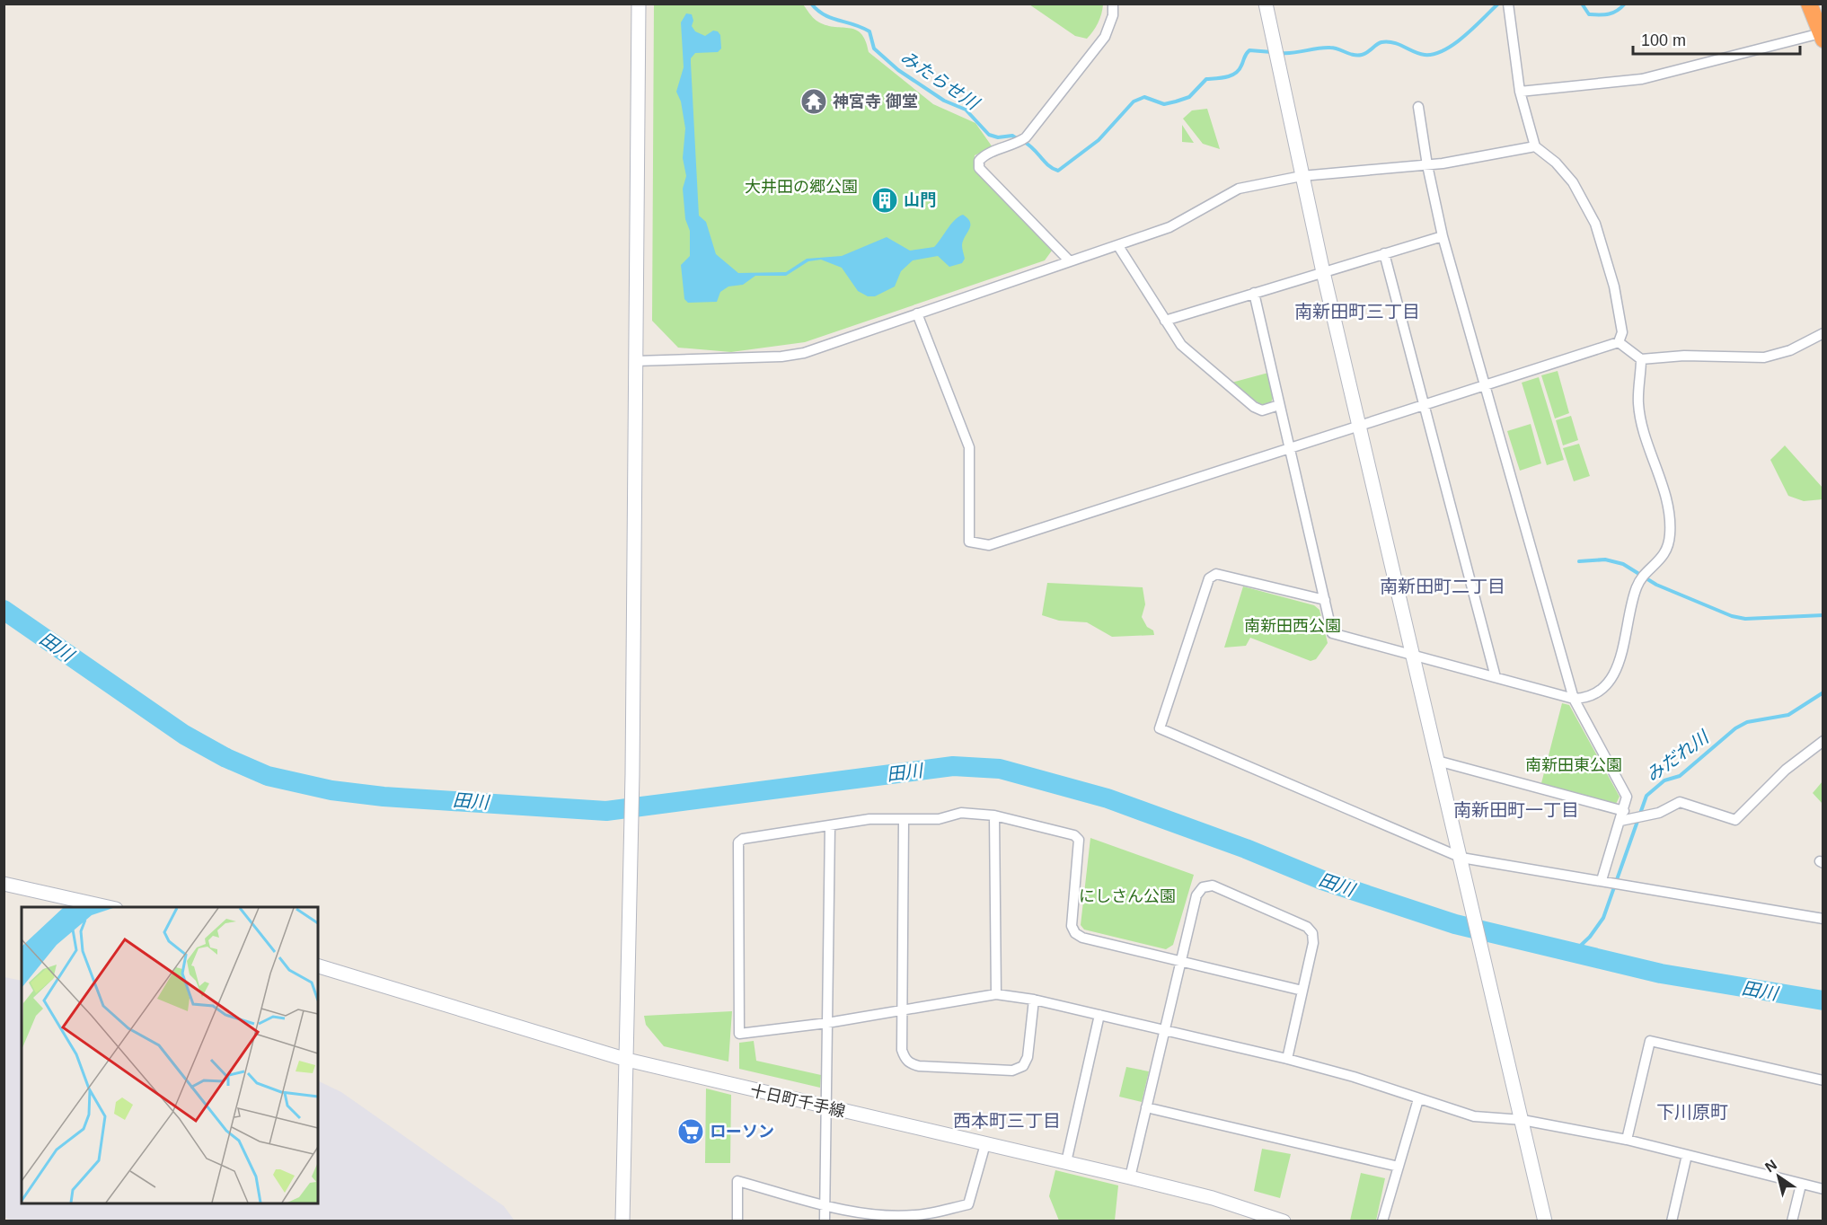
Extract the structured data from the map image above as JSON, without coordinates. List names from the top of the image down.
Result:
{
  "streets": {
    "street": ["十日町千手線"]
  },
  "districts": [
    "南新田町三丁目",
    "南新田町二丁目",
    "南新田町一丁目",
    "下川原町",
    "西本町三丁目"
  ],
  "water": ["みたらせ川", "田川", "みだれ川"],
  "parks": [
    "大井田の郷公園",
    "南新田西公園",
    "南新田東公園",
    "にしさん公園"
  ],
  "places": {
    "temple": ["神宮寺 御堂"],
    "building": ["山門"],
    "supermarket": ["ローソン"]
  },
  "scale_bar": "100 m",
  "north": "top left"
}
